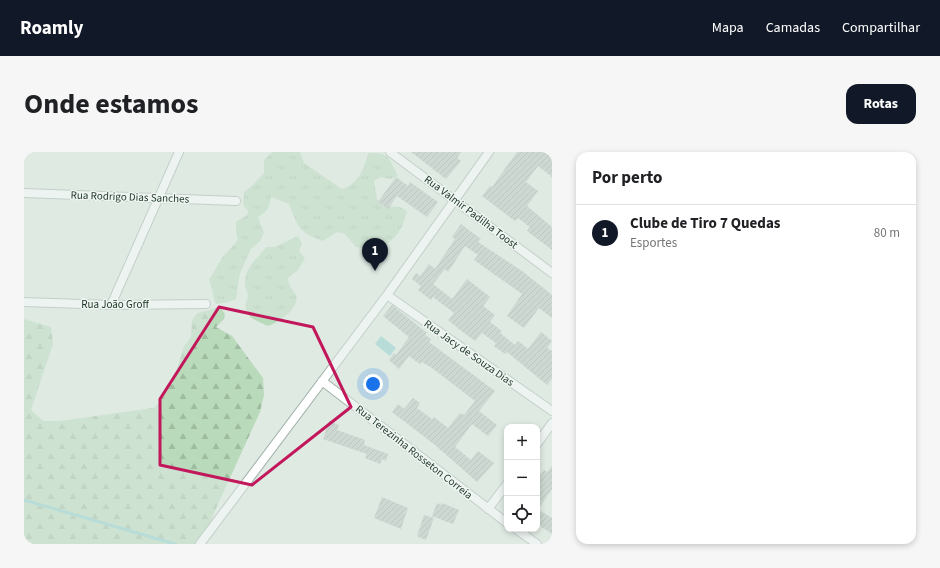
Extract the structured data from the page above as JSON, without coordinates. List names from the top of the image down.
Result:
{
  "streets": {
    "street": [
      "Rua Rodrigo Dias Sanches",
      "Rua Valmir Padilha Toost",
      "Rua João Groff",
      "Rua Jacy de Souza Dias",
      "Rua Terezinha Rosseton Correia"
    ]
  },
  "page": {
    "header": "Roamly",
    "nav": ["Mapa", "Camadas", "Compartilhar"],
    "title": "Onde estamos",
    "buttons": "Rotas",
    "heading": "Por perto",
    "list": [
      {
        "mark": "1",
        "name": "Clube de Tiro 7 Quedas",
        "note": "Esportes",
        "value": "80 m"
      }
    ],
    "pins": "1",
    "map_buttons": ["+", "−"]
  }
}
